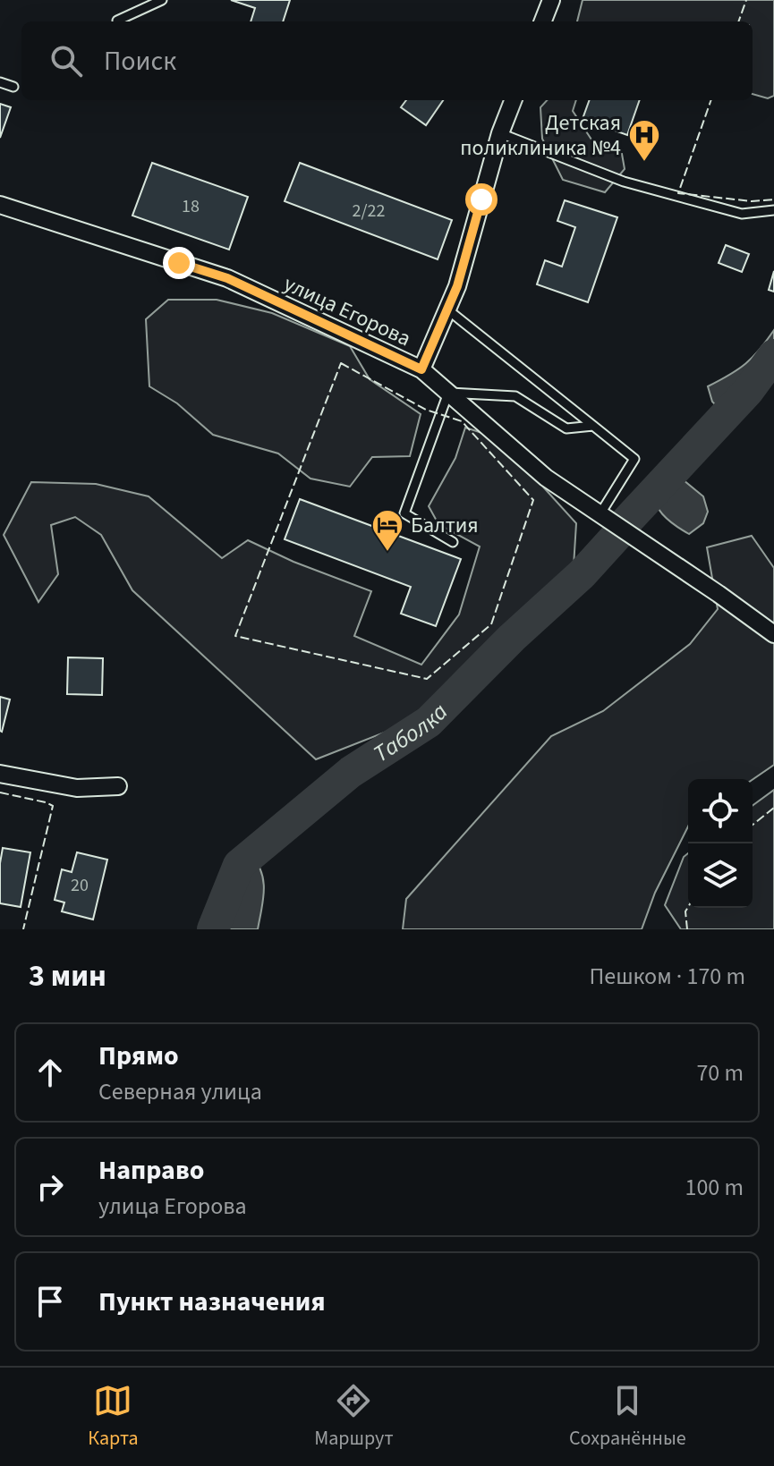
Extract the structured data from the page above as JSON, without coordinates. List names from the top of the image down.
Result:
{
  "streets": {
    "street": ["улица Егорова"]
  },
  "water": ["Таболка"],
  "places": {
    "hospital": ["Детская поликлиника №4"],
    "hotel": ["Балтия"]
  },
  "house_numbers": ["18", "2/22", "20"],
  "page": {
    "search": "Поиск",
    "heading": ["3 мин", "Пешком · 170 m"],
    "list": [
      ["Прямо", "Северная улица", "70 m"],
      ["Направо", "улица Егорова", "100 m"],
      "Пункт назначения"
    ],
    "nav": ["Карта", "Маршрут", "Сохранённые"]
  }
}
